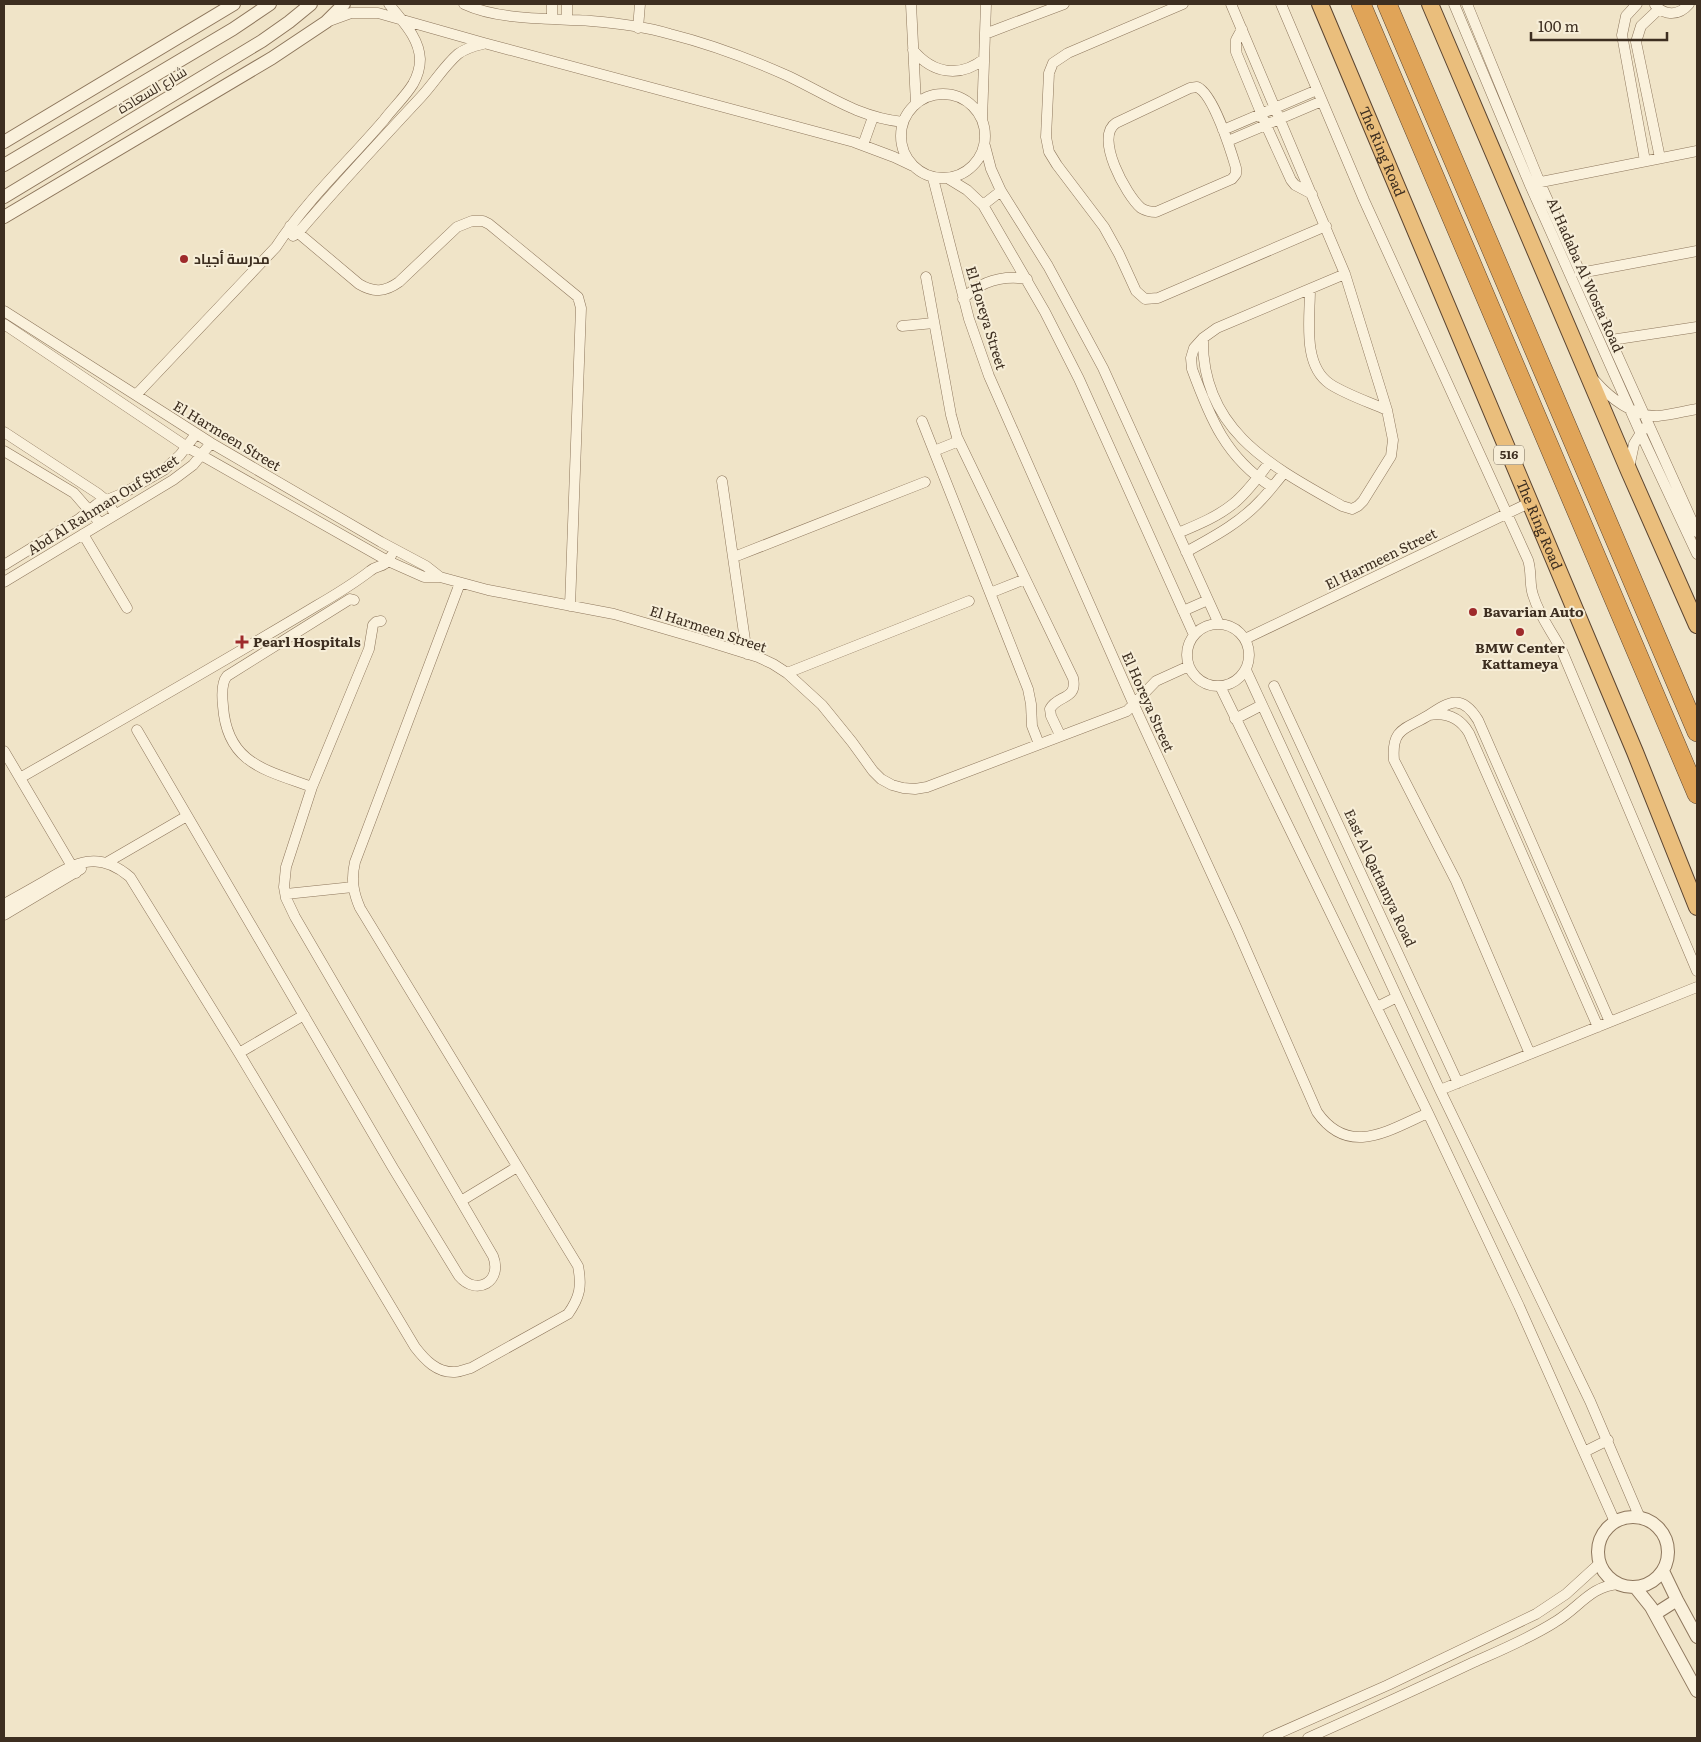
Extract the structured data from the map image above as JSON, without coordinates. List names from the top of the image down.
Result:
{
  "streets": {
    "highway": ["The Ring Road", "516"],
    "street": [
      "شارع السعادة",
      "Al Hadaba Al Wosta Road",
      "El Horeya Street",
      "El Harmeen Street",
      "Abd Al Rahman Ouf Street",
      "East Al Qattamya Road"
    ]
  },
  "crossings": [
    ["The Ring Road", "El Harmeen Street"],
    ["El Horeya Street", "El Harmeen Street"],
    ["El Harmeen Street", "Abd Al Rahman Ouf Street"]
  ],
  "places": {
    "other": ["مدرسة أجياد", "Bavarian Auto", "BMW Center Kattameya"],
    "health": ["Pearl Hospitals"]
  },
  "scale_bar": "100 m"
}
